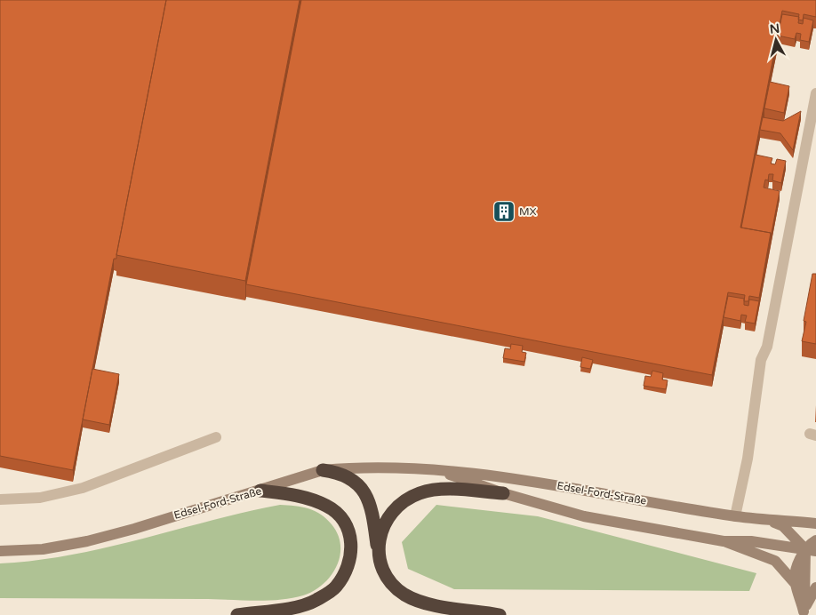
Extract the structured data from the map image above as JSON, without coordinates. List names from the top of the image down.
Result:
{
  "streets": {
    "street": ["Edsel-Ford-Straße"]
  },
  "places": {
    "building": ["MX"]
  },
  "north": "top"
}
